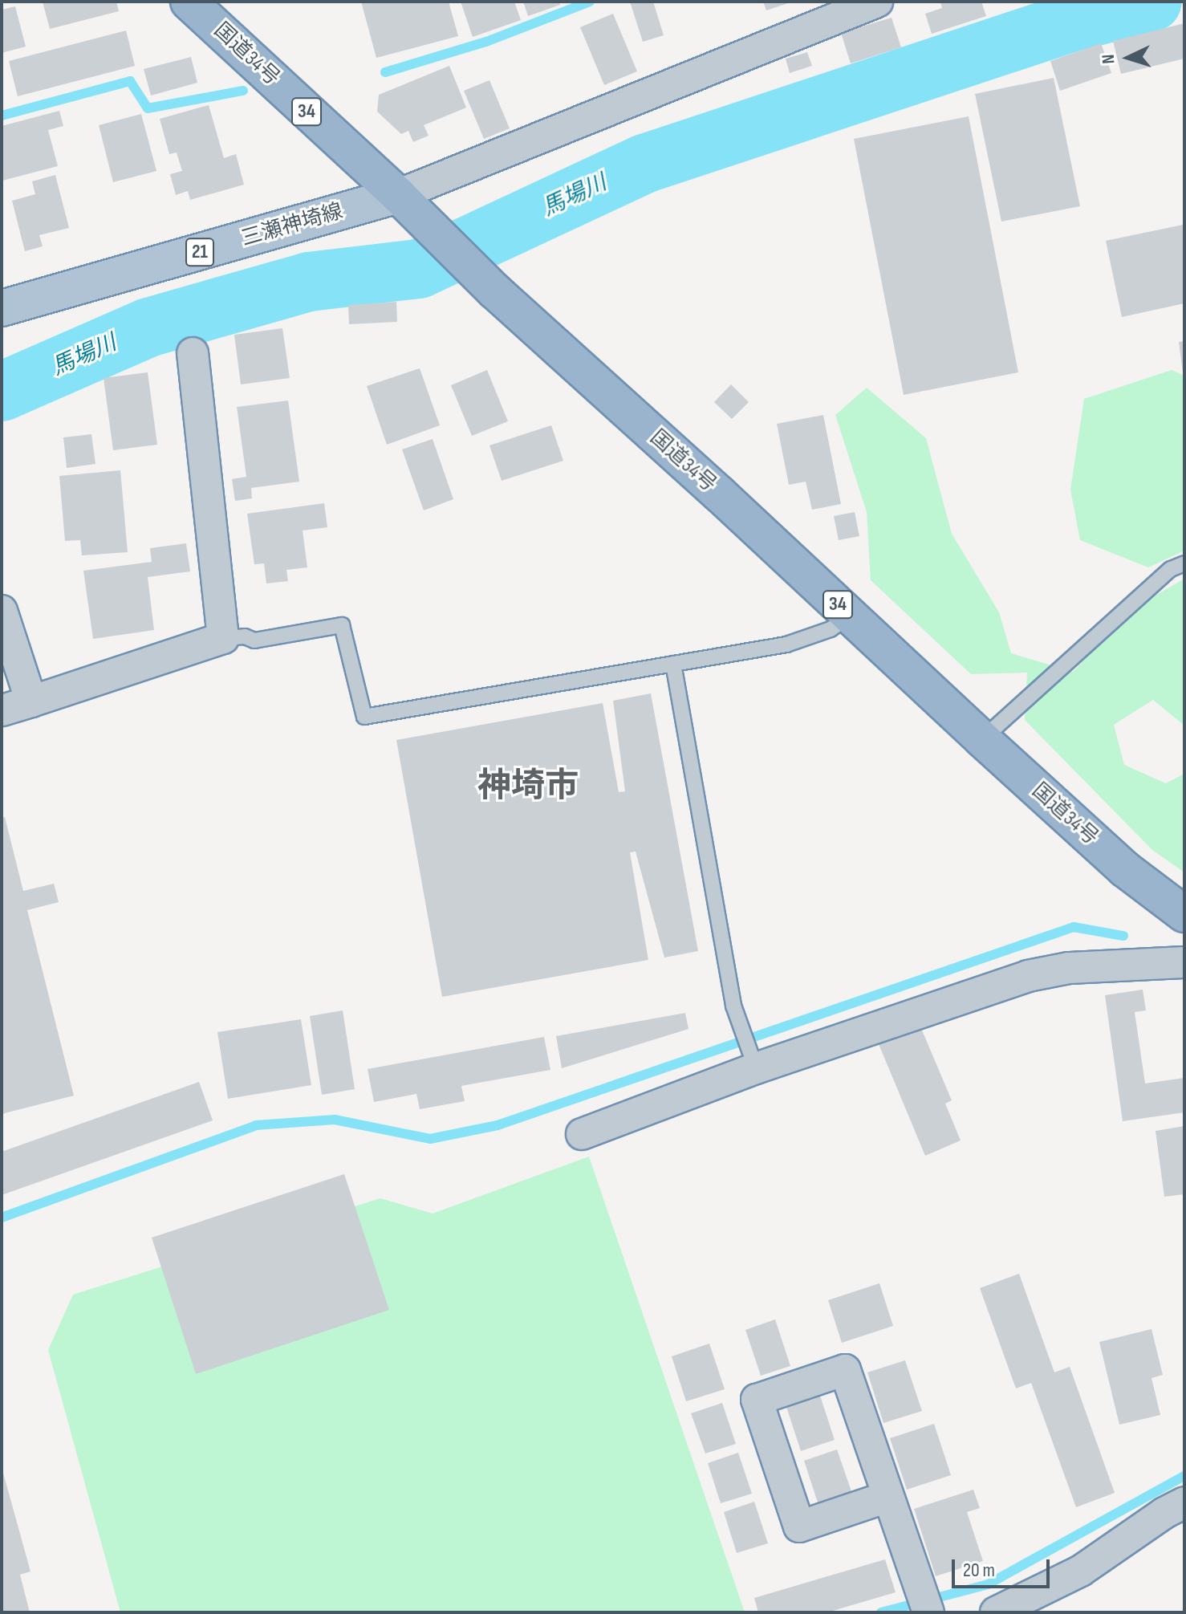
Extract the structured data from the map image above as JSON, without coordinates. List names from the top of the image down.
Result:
{
  "streets": {
    "highway": ["国道34号", "34"],
    "main road": ["三瀬神埼線", "21"]
  },
  "crossings": [
    ["国道34号", "三瀬神埼線"]
  ],
  "districts": ["神埼市"],
  "water": ["馬場川"],
  "scale_bar": "20 m",
  "north": "left"
}
